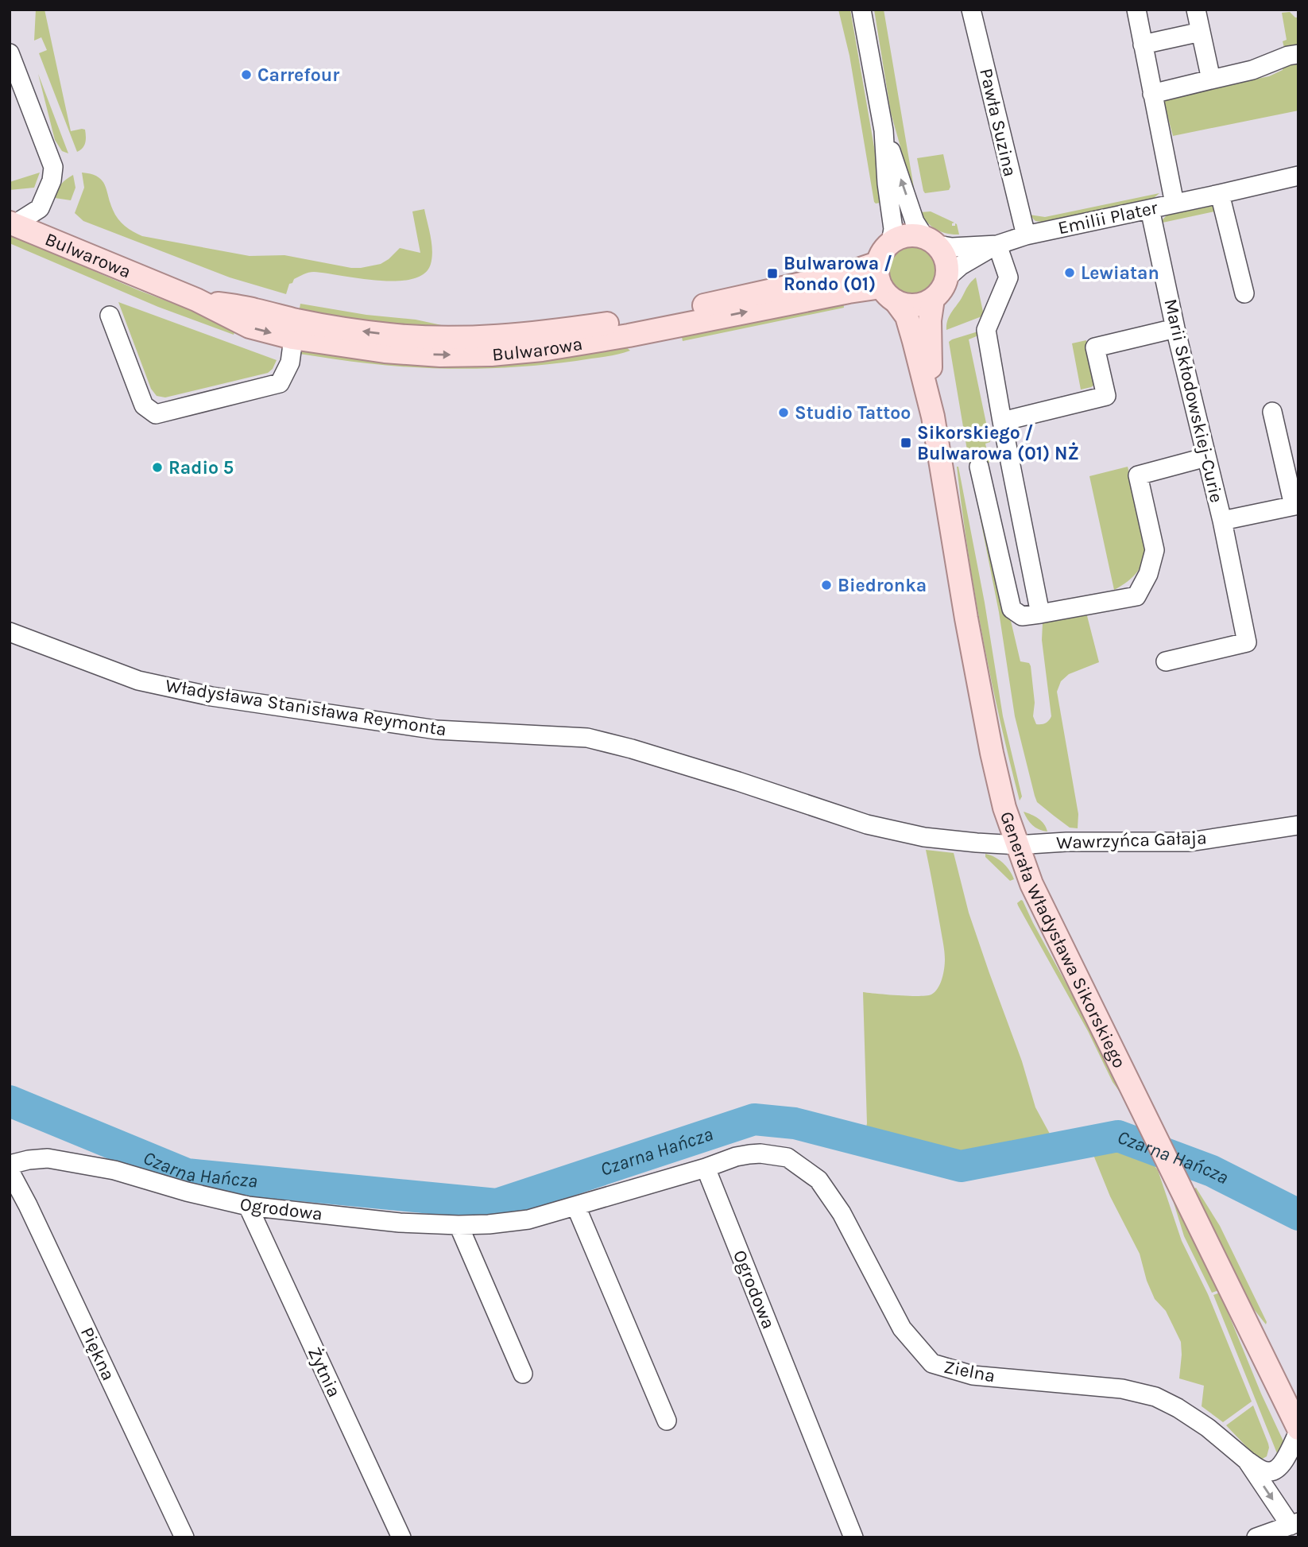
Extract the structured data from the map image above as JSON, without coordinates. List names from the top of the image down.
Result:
{
  "streets": {
    "main road": ["Bulwarowa", "Generała Władysława Sikorskiego"],
    "street": [
      "Pawła Suzina",
      "Emilii Plater",
      "Marii Skłodowskiej-Curie",
      "Władysława Stanisława Reymonta",
      "Wawrzyńca Gałaja",
      "Ogrodowa",
      "Piękna",
      "Zielna",
      "Żytnia"
    ]
  },
  "crossings": [
    ["Pawła Suzina", "Emilii Plater"],
    ["Emilii Plater", "Bulwarowa"],
    ["Emilii Plater", "Marii Skłodowskiej-Curie"],
    ["Emilii Plater", "Generała Władysława Sikorskiego"],
    ["Bulwarowa", "Generała Władysława Sikorskiego"],
    ["Władysława Stanisława Reymonta", "Wawrzyńca Gałaja"],
    ["Wawrzyńca Gałaja", "Generała Władysława Sikorskiego"],
    ["Ogrodowa", "Zielna"],
    ["Ogrodowa", "Żytnia"]
  ],
  "water": ["Czarna Hańcza"],
  "places": {
    "other": [
      "Carrefour",
      "Lewiatan",
      "Studio Tattoo",
      "Radio 5",
      "Biedronka"
    ],
    "transit": ["Bulwarowa / Rondo (01)", "Sikorskiego / Bulwarowa (01) NŻ"]
  }
}
